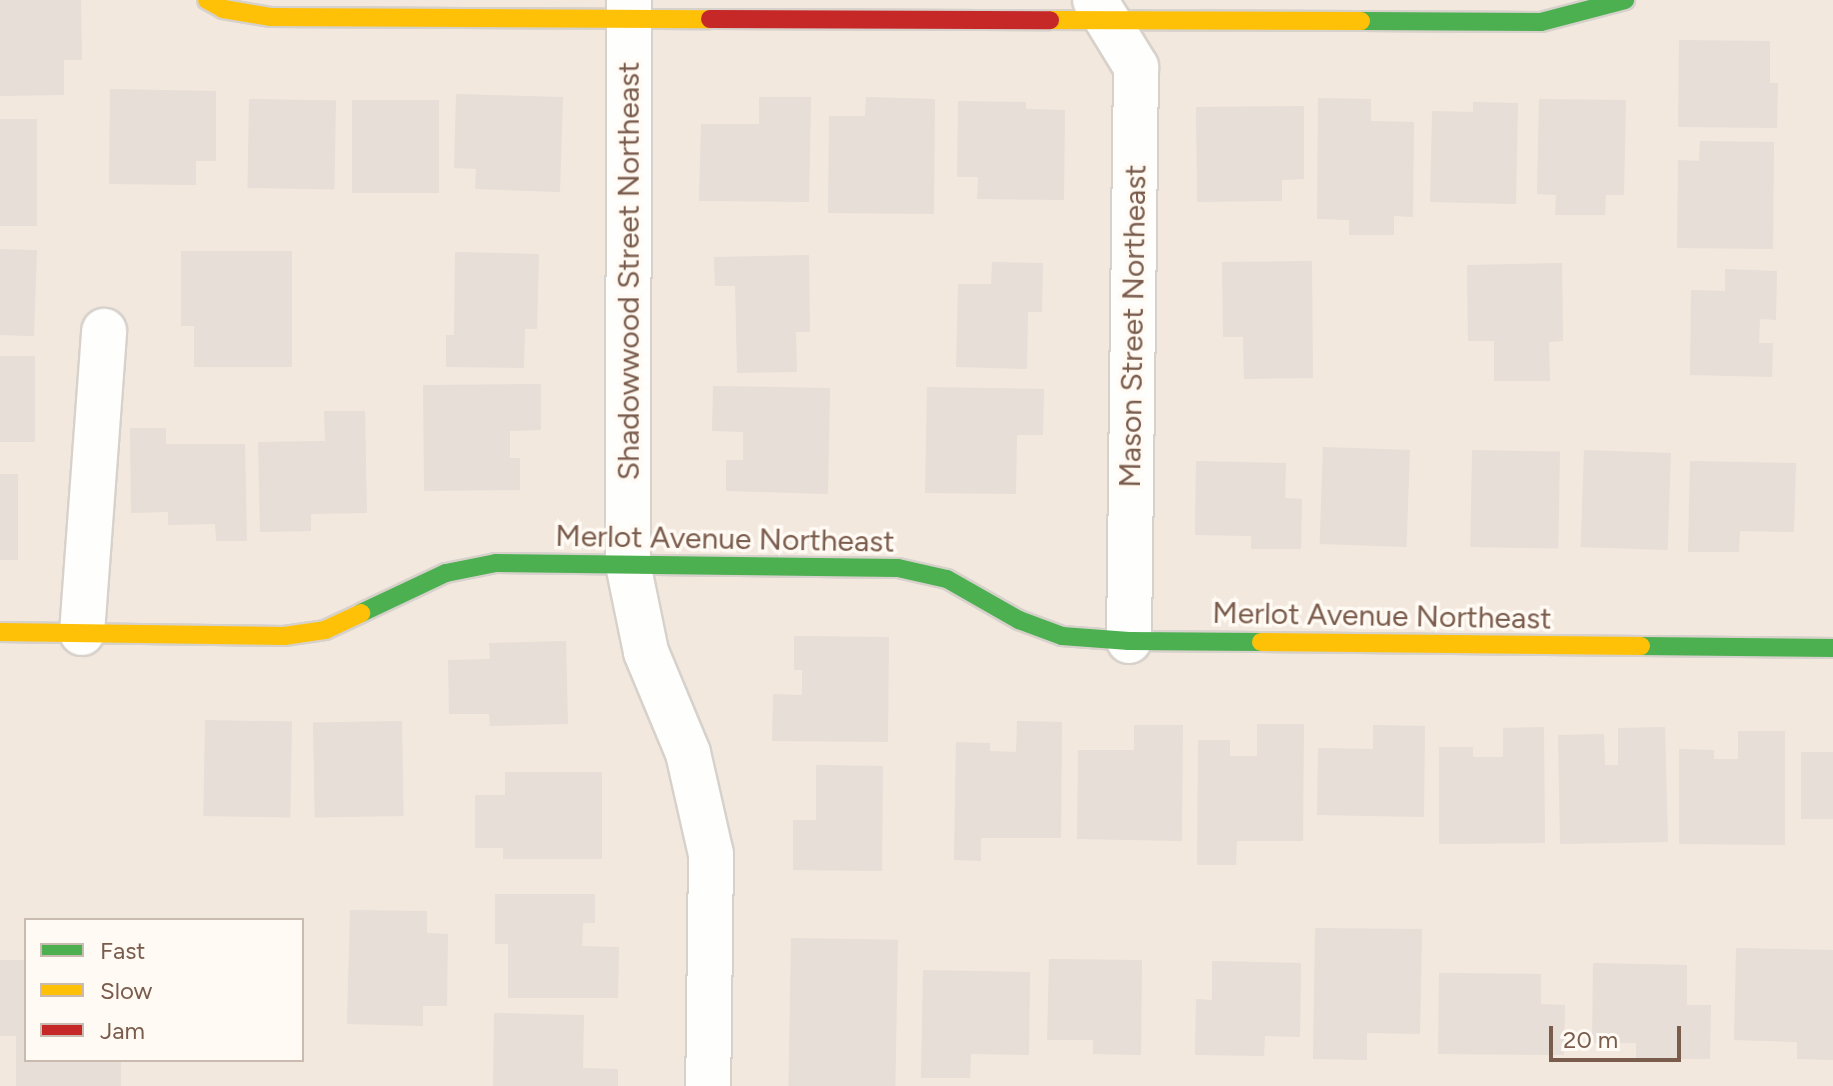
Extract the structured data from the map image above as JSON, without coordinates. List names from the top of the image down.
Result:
{
  "streets": {
    "street": ["Shadowwood Street Northeast", "Mason Street Northeast", "Merlot Avenue Northeast"]
  },
  "crossings": [
    ["Shadowwood Street Northeast", "Merlot Avenue Northeast"],
    ["Mason Street Northeast", "Merlot Avenue Northeast"]
  ],
  "legend": ["Fast", "Slow", "Jam"],
  "scale_bar": "20 m"
}
